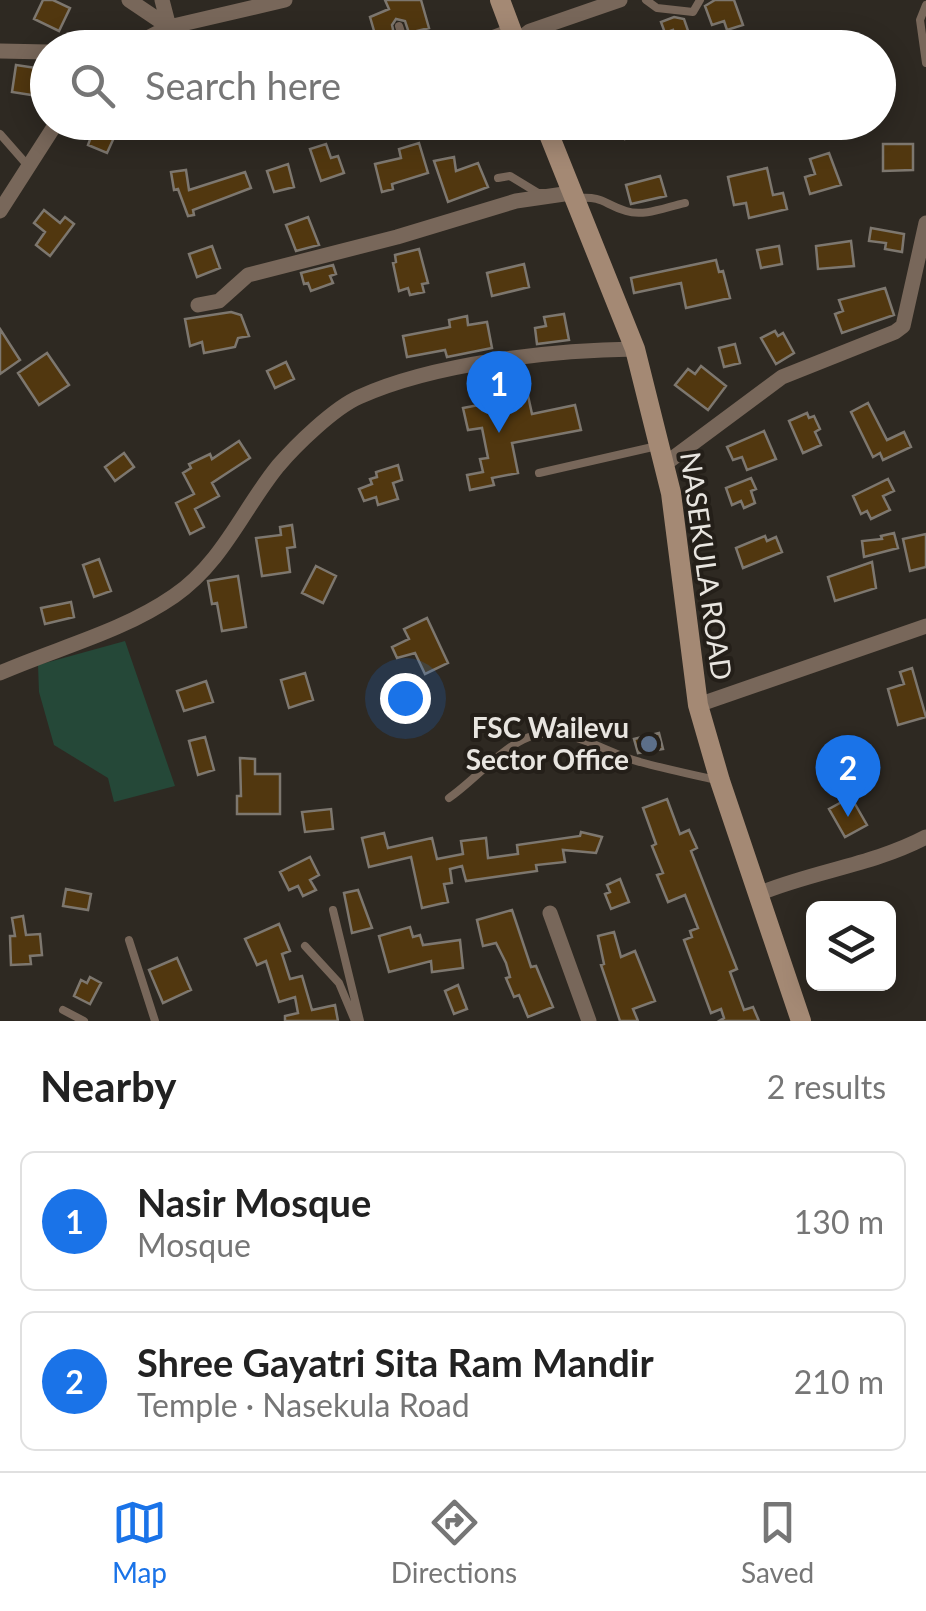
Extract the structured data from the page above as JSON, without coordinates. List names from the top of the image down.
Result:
{
  "streets": {
    "main road": ["NASEKULA ROAD"]
  },
  "places": ["FSC Wailevu Sector Office"],
  "page": {
    "search": "Search here",
    "pins": ["1", "2"],
    "heading": ["Nearby", "2 results"],
    "list": [
      {
        "mark": "1",
        "name": "Nasir Mosque",
        "note": "Mosque",
        "value": "130 m"
      },
      {
        "mark": "2",
        "name": "Shree Gayatri Sita Ram Mandir",
        "note": "Temple · Nasekula Road",
        "value": "210 m"
      }
    ],
    "nav": ["Map", "Directions", "Saved"]
  }
}
